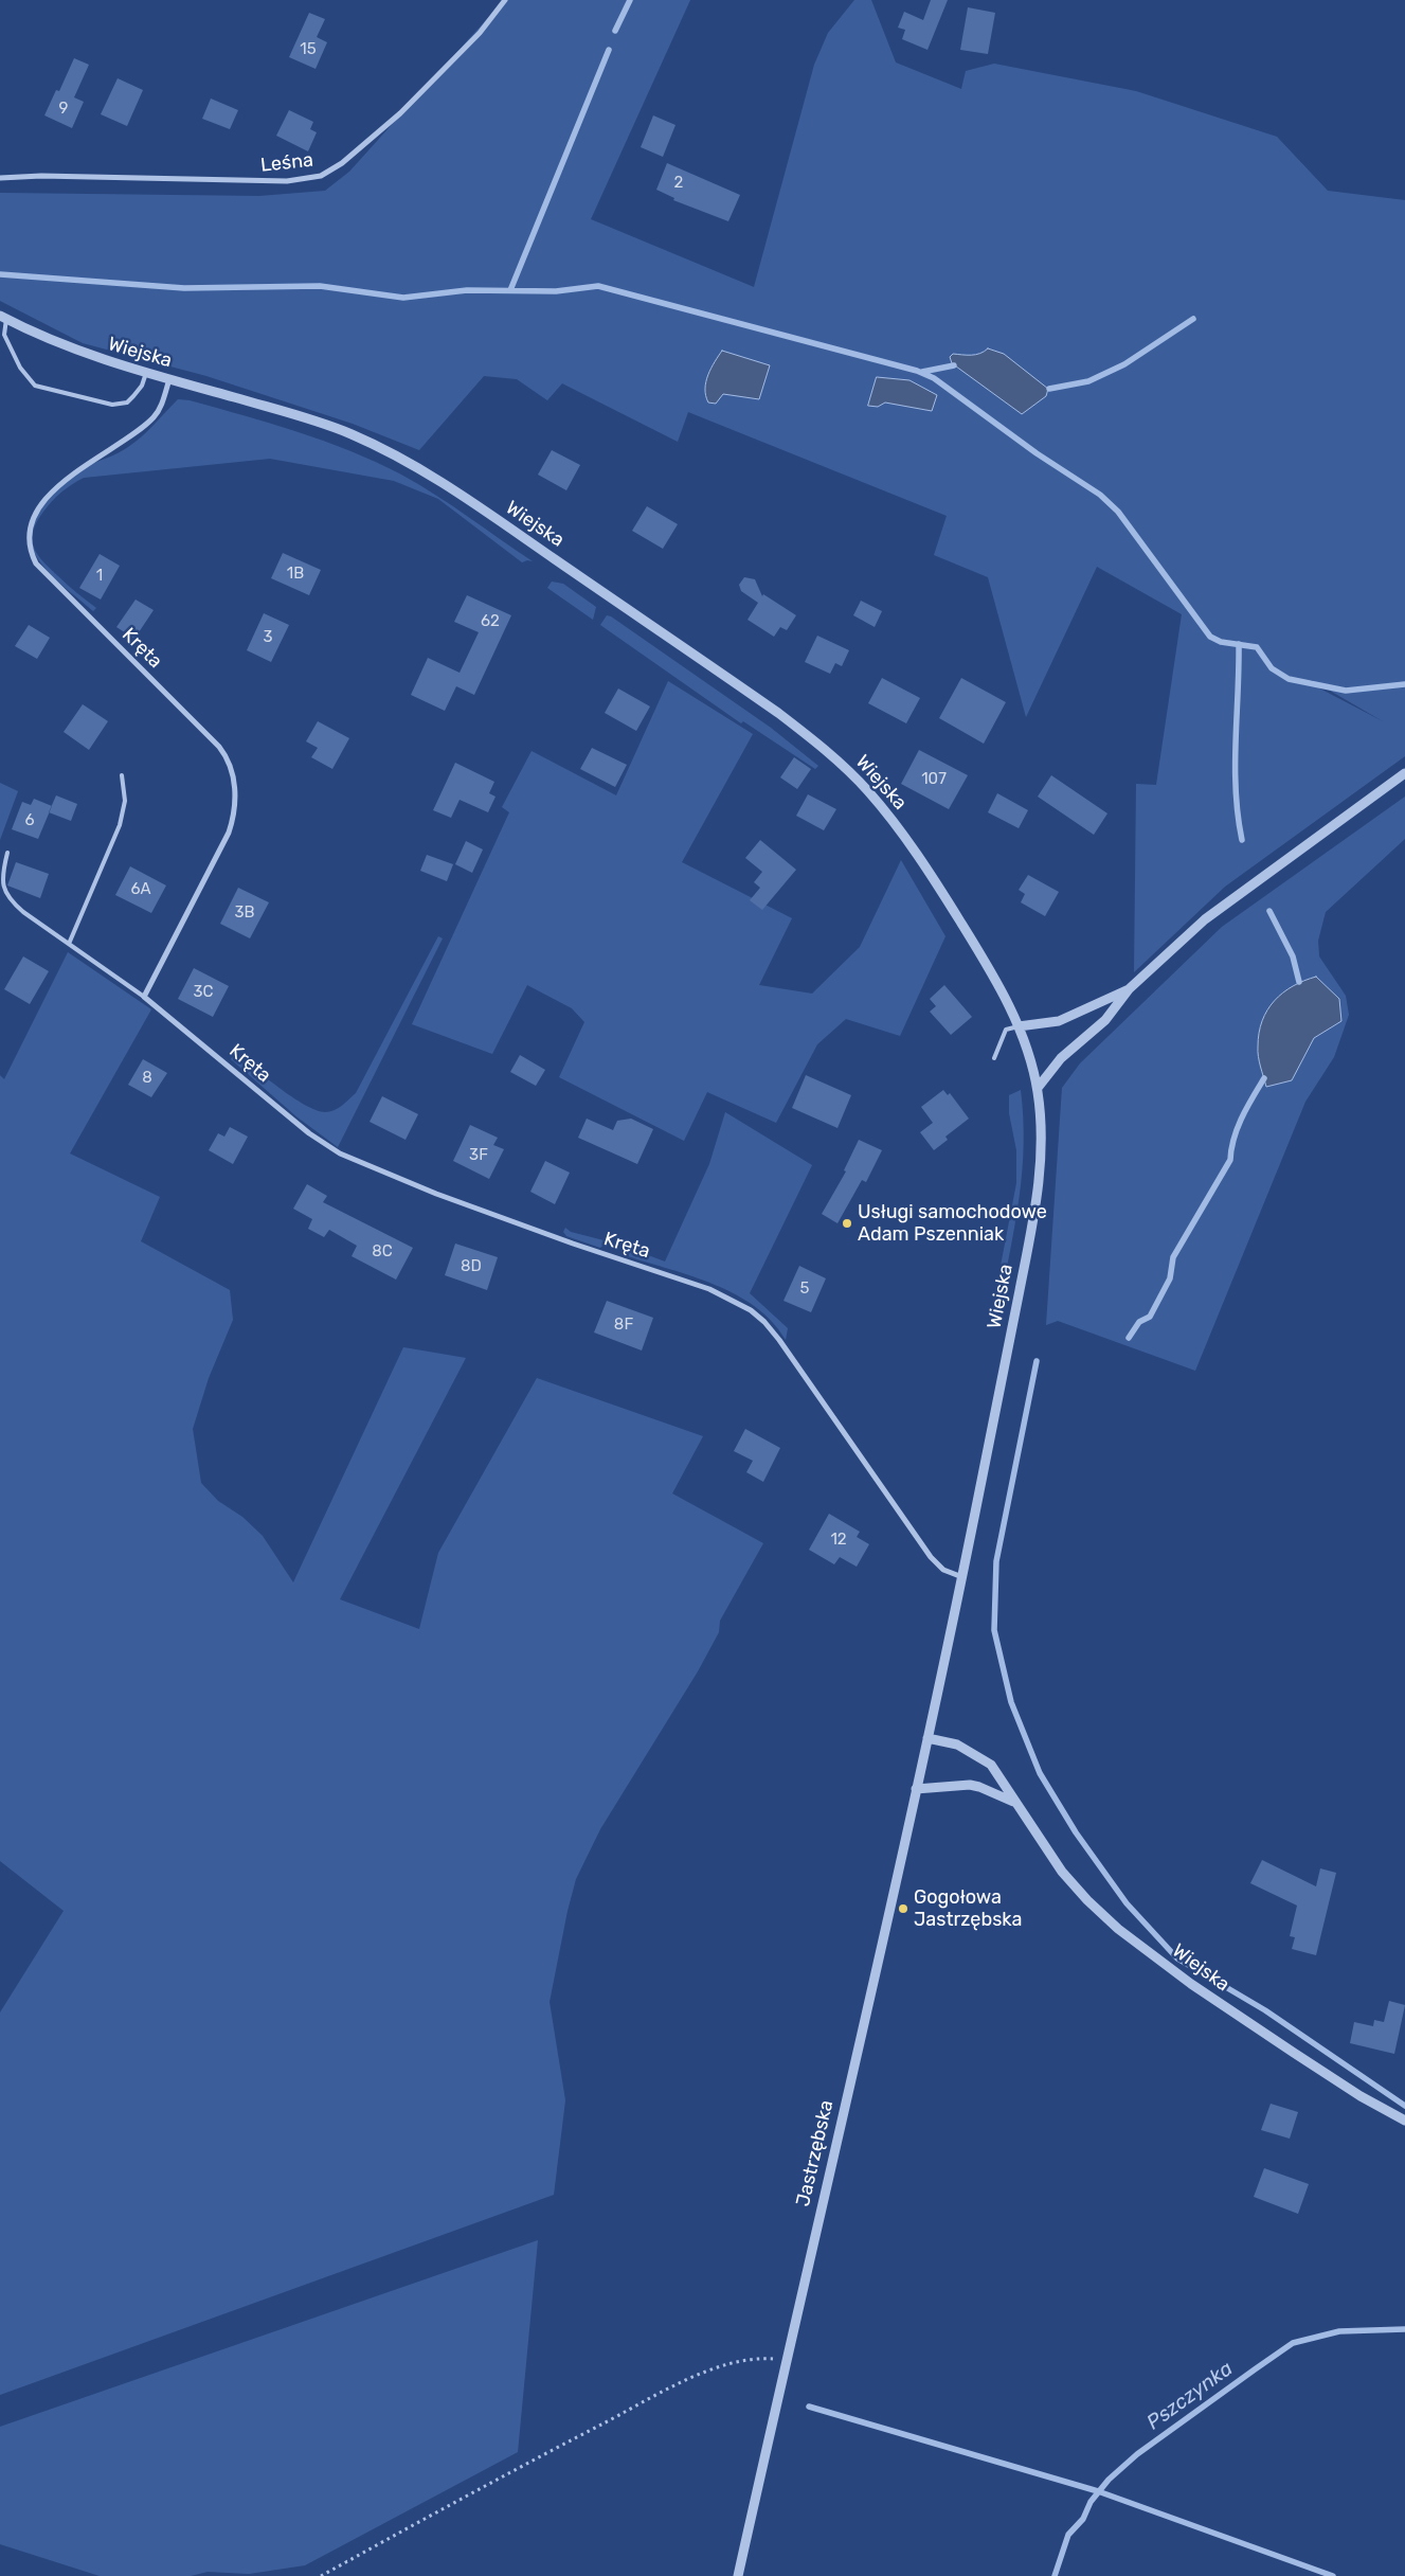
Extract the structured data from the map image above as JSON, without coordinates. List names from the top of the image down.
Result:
{
  "streets": {
    "street": [
      "Leśna",
      "Wiejska",
      "Kręta",
      "Jastrzębska"
    ]
  },
  "crossings": [
    ["Wiejska", "Kręta"],
    ["Wiejska", "Jastrzębska"]
  ],
  "water": ["Pszczynka"],
  "places": ["Usługi samochodowe Adam Pszenniak", "Gogołowa Jastrzębska"],
  "house_numbers": [
    "15",
    "9",
    "2",
    "1B",
    "1",
    "62",
    "3",
    "107",
    "6",
    "6A",
    "3B",
    "3C",
    "8",
    "3F",
    "8C",
    "8D",
    "5",
    "8F",
    "12"
  ]
}
